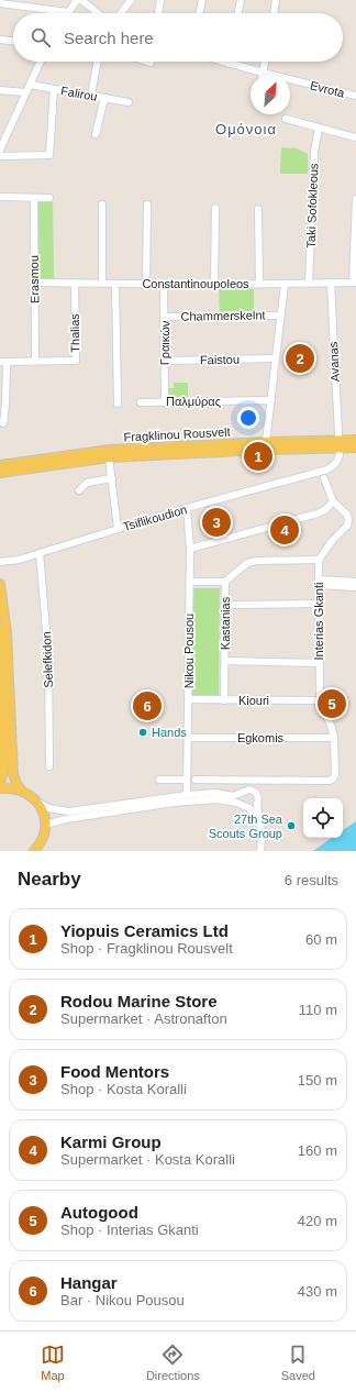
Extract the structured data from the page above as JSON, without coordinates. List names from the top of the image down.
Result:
{
  "streets": {
    "main road": ["Fragklinou Rousvelt"],
    "street": [
      "Evrota",
      "Falirou",
      "Taki Sofokleous",
      "Erasmou",
      "Constantinoupoleos",
      "Chammerskelnt",
      "Thalias",
      "Γραικών",
      "Faistou",
      "Avanas",
      "Παλμύρας",
      "Tsiflikoudion",
      "Interias Gkanti",
      "Kastanias",
      "Nikou Pousou",
      "Selefkidon",
      "Kiouri",
      "Egkomis"
    ]
  },
  "crossings": [
    ["Taki Sofokleous", "Constantinoupoleos"],
    ["Erasmou", "Constantinoupoleos"],
    ["Erasmou", "Thalias"],
    ["Constantinoupoleos", "Thalias"],
    ["Constantinoupoleos", "Γραικών"],
    ["Constantinoupoleos", "Avanas"],
    ["Chammerskelnt", "Γραικών"],
    ["Γραικών", "Faistou"],
    ["Γραικών", "Παλμύρας"],
    ["Avanas", "Fragklinou Rousvelt"],
    ["Avanas", "Tsiflikoudion"],
    ["Fragklinou Rousvelt", "Tsiflikoudion"],
    ["Tsiflikoudion", "Nikou Pousou"],
    ["Tsiflikoudion", "Selefkidon"],
    ["Interias Gkanti", "Kiouri"],
    ["Interias Gkanti", "Egkomis"],
    ["Kastanias", "Nikou Pousou"],
    ["Kastanias", "Kiouri"],
    ["Nikou Pousou", "Kiouri"],
    ["Nikou Pousou", "Egkomis"]
  ],
  "districts": ["Ομόνοια"],
  "places": ["Hands", "27th Sea Scouts Group"],
  "north": "top right",
  "page": {
    "search": "Search here",
    "pins": [
      "2",
      "1",
      "3",
      "4",
      "5",
      "6"
    ],
    "heading": ["Nearby", "6 results"],
    "list": [
      {
        "mark": "1",
        "name": "Yiopuis Ceramics Ltd",
        "note": "Shop · Fragklinou Rousvelt",
        "value": "60 m"
      },
      {
        "mark": "2",
        "name": "Rodou Marine Store",
        "note": "Supermarket · Astronafton",
        "value": "110 m"
      },
      {
        "mark": "3",
        "name": "Food Mentors",
        "note": "Shop · Kosta Koralli",
        "value": "150 m"
      },
      {
        "mark": "4",
        "name": "Karmi Group",
        "note": "Supermarket · Kosta Koralli",
        "value": "160 m"
      },
      {
        "mark": "5",
        "name": "Autogood",
        "note": "Shop · Interias Gkanti",
        "value": "420 m"
      },
      {
        "mark": "6",
        "name": "Hangar",
        "note": "Bar · Nikou Pousou",
        "value": "430 m"
      }
    ],
    "nav": ["Map", "Directions", "Saved"]
  }
}
